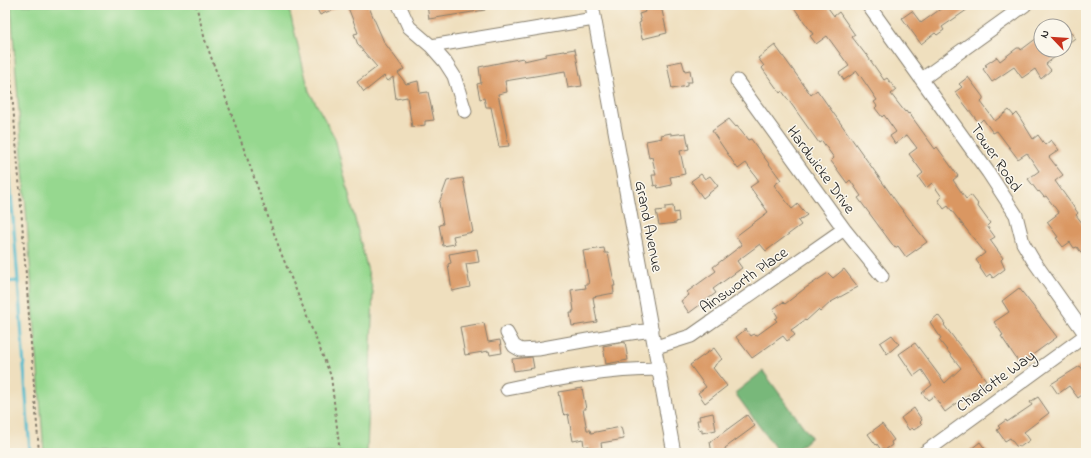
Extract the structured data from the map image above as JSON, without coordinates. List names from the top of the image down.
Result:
{
  "streets": {
    "street": [
      "Tower Road",
      "Hardwicke Drive",
      "Grand Avenue",
      "Ainsworth Place",
      "Charlotte Way"
    ]
  },
  "crossings": [
    ["Tower Road", "Charlotte Way"],
    ["Hardwicke Drive", "Ainsworth Place"],
    ["Grand Avenue", "Ainsworth Place"]
  ],
  "north": "top left"
}
